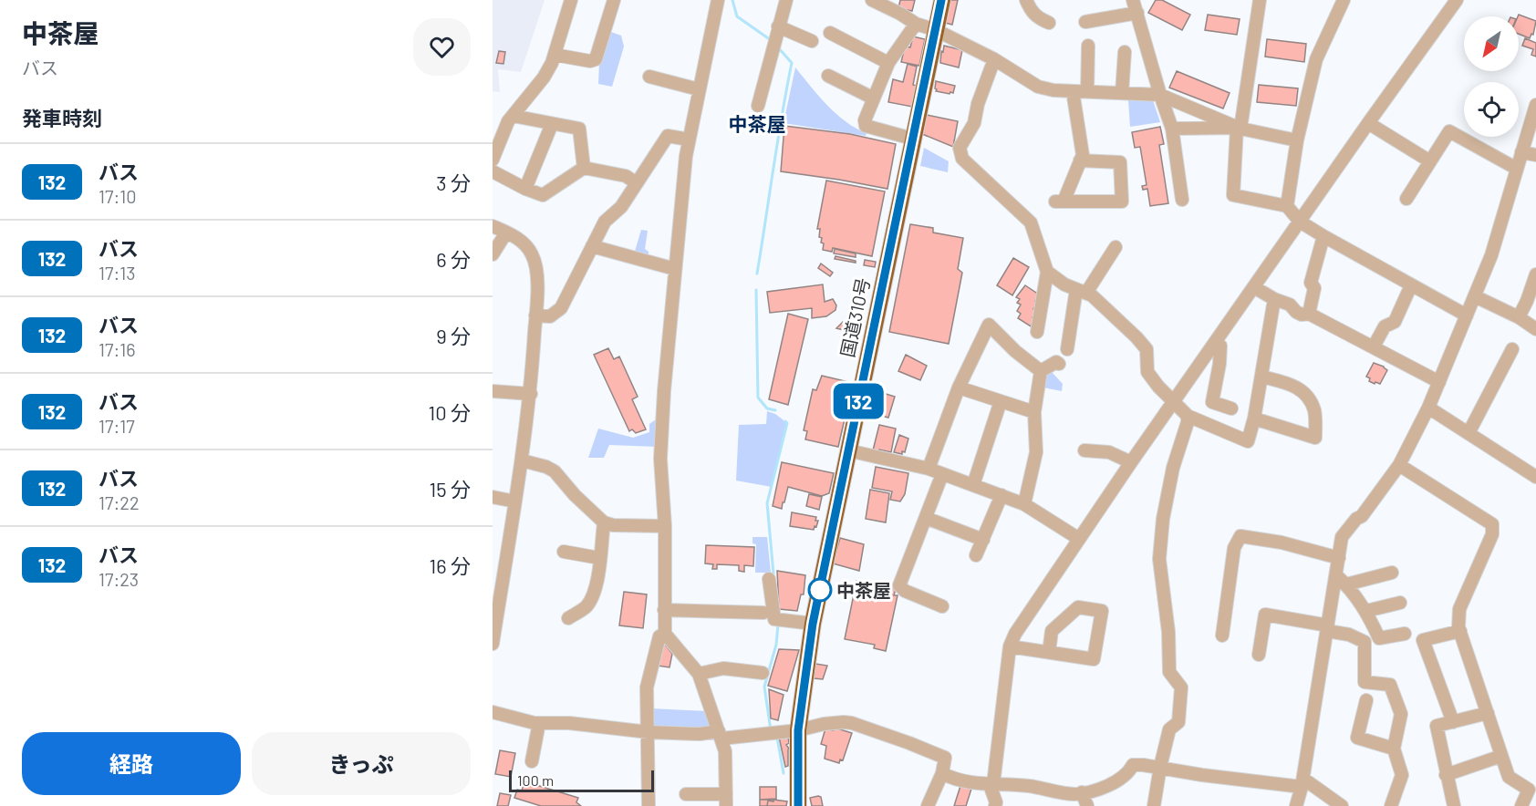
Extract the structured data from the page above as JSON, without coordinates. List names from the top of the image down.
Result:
{
  "streets": {
    "highway": ["国道310号"]
  },
  "districts": ["中茶屋"],
  "places": ["中茶屋"],
  "lines": ["bus line 132"],
  "scale_bar": "100 m",
  "north": "bottom left",
  "page": {
    "heading": [
      ["中茶屋", "バス"],
      "発車時刻"
    ],
    "on_map": "132",
    "list": [
      {
        "mark": "132",
        "name": "バス",
        "note": "17:10",
        "value": "3 分"
      },
      {
        "mark": "132",
        "name": "バス",
        "note": "17:13",
        "value": "6 分"
      },
      {
        "mark": "132",
        "name": "バス",
        "note": "17:16",
        "value": "9 分"
      },
      {
        "mark": "132",
        "name": "バス",
        "note": "17:17",
        "value": "10 分"
      },
      {
        "mark": "132",
        "name": "バス",
        "note": "17:22",
        "value": "15 分"
      },
      {
        "mark": "132",
        "name": "バス",
        "note": "17:23",
        "value": "16 分"
      }
    ],
    "buttons": ["経路", "きっぷ"],
    "scale": "100 m"
  }
}
